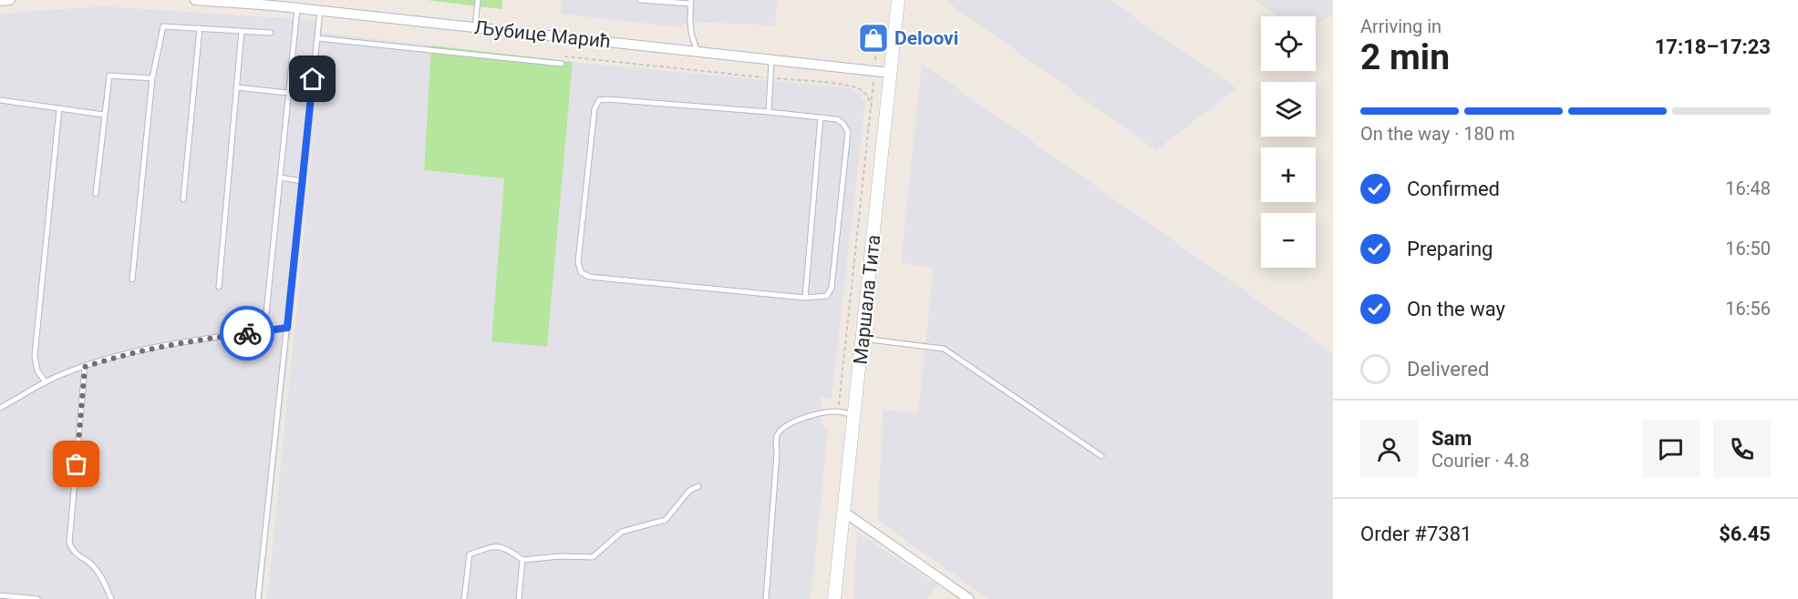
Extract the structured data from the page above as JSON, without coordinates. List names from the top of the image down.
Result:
{
  "streets": {
    "main road": ["Маршала Тита"],
    "street": ["Љубице Марић"]
  },
  "crossings": [
    ["Љубице Марић", "Маршала Тита"]
  ],
  "places": {
    "shop": ["Deloovi"]
  },
  "page": {
    "heading": ["2 min", "Arriving in", "17:18–17:23"],
    "panel": [
      "Sam",
      "Courier · 4.8",
      "Order #7381",
      "$6.45"
    ],
    "map_buttons": ["+", "−"],
    "bar": "On the way · 180 m",
    "list": [
      ["Confirmed", "16:48"],
      ["Preparing", "16:50"],
      ["On the way", "16:56"],
      "Delivered"
    ]
  }
}
